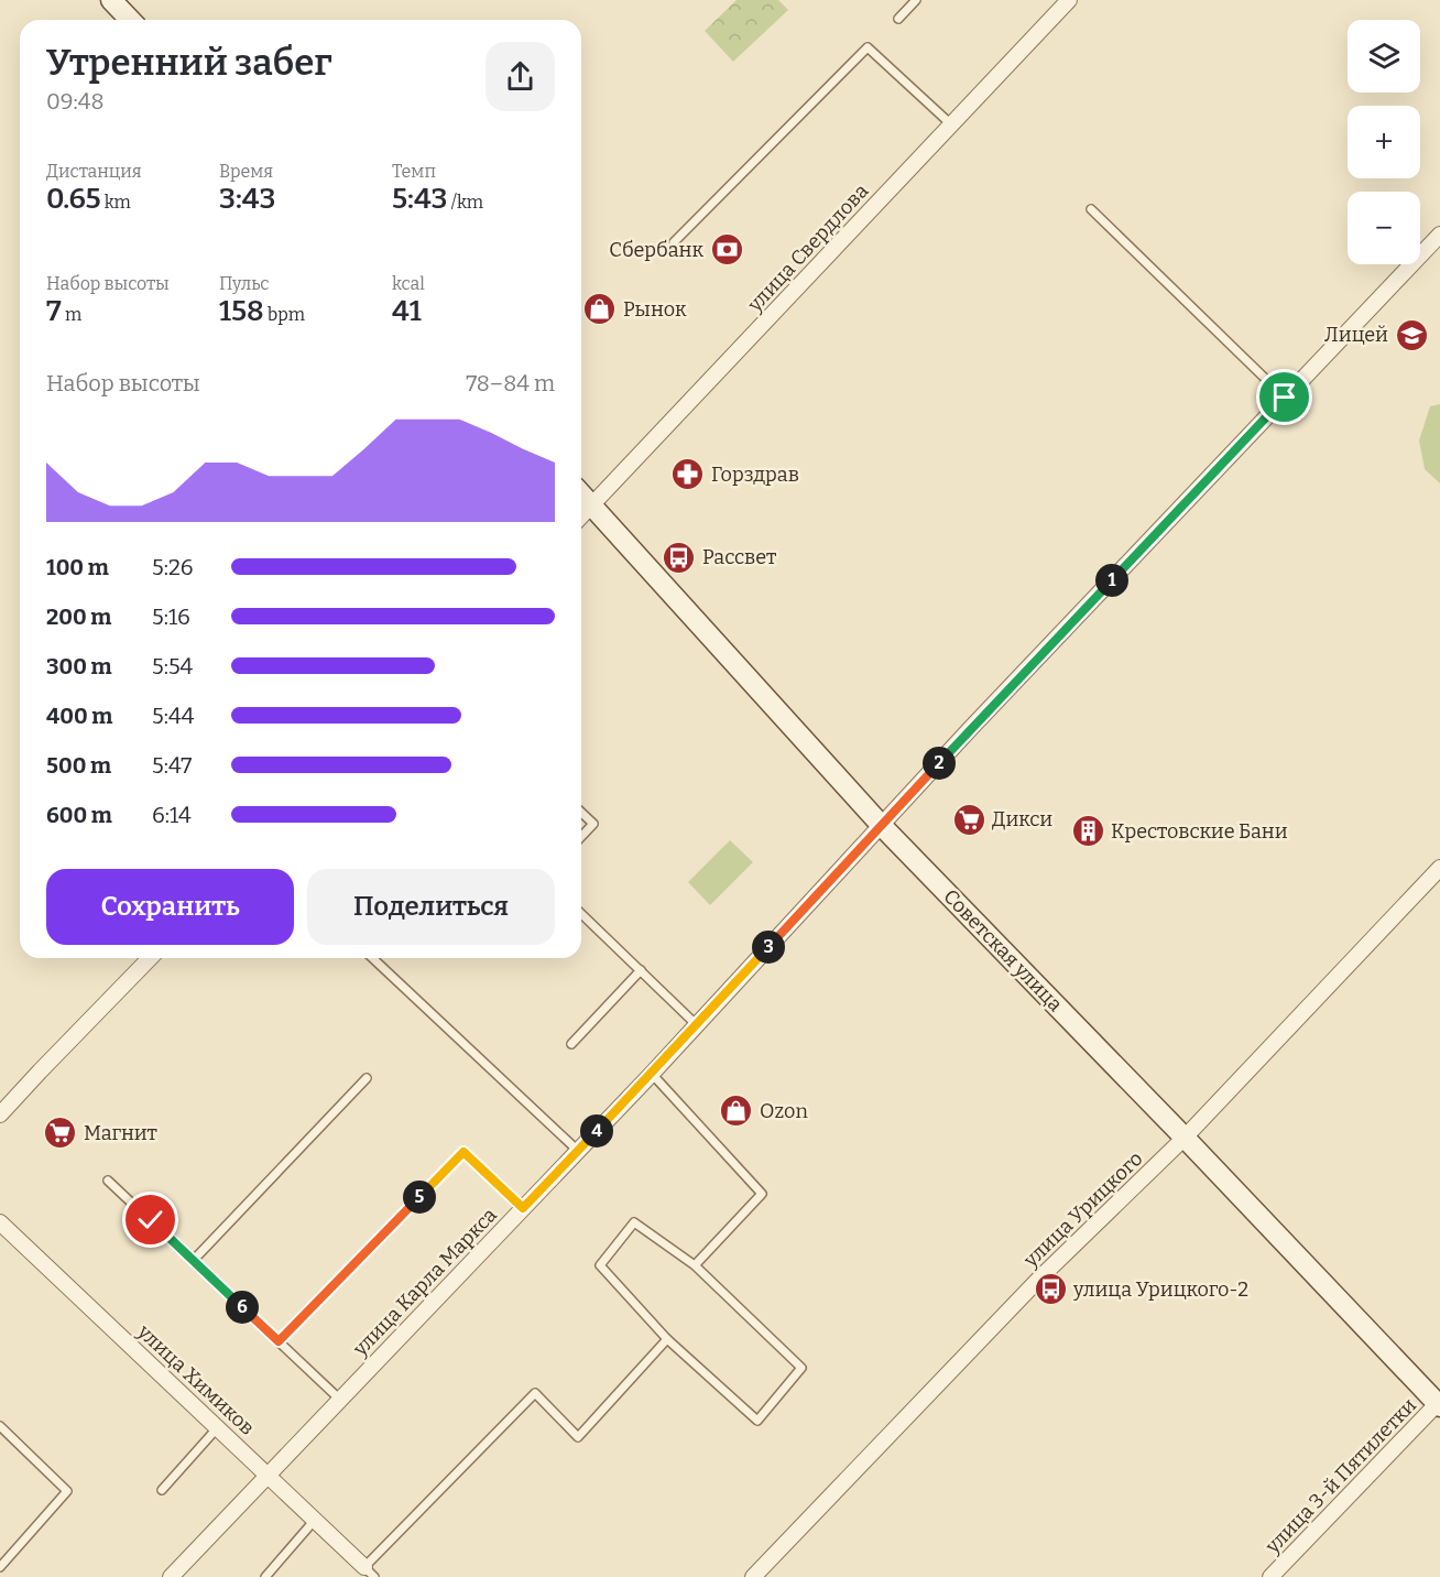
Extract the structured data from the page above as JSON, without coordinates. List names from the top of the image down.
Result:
{
  "streets": {
    "street": [
      "улица Свердлова",
      "Советская улица",
      "улица Урицкого",
      "улица Карла Маркса",
      "улица Химиков",
      "улица 3-й Пятилетки"
    ]
  },
  "crossings": [
    ["улица Свердлова", "Советская улица"],
    ["Советская улица", "улица Урицкого"],
    ["Советская улица", "улица Карла Маркса"],
    ["Советская улица", "улица 3-й Пятилетки"],
    ["улица Карла Маркса", "улица Химиков"]
  ],
  "places": {
    "bank": ["Сбербанк"],
    "shop": ["Рынок", "Ozon"],
    "school or university": ["Лицей"],
    "pharmacy": ["Горздрав"],
    "bus stop": ["Рассвет", "улица Урицкого-2"],
    "supermarket": ["Дикси", "Магнит"],
    "building": ["Крестовские Бани"]
  },
  "page": {
    "map_buttons": ["+", "−"],
    "heading": ["Утренний забег", "09:48"],
    "stats": [
      ["Дистанция", "0.65 km"],
      ["Время", "3:43"],
      ["Темп", "5:43 /km"],
      ["Набор высоты", "7 m"],
      ["Пульс", "158 bpm"],
      ["kcal", "41"]
    ],
    "chart": ["Набор высоты", "78–84 m"],
    "list": [
      {
        "name": "100 m",
        "note": "5:26"
      },
      {
        "name": "200 m",
        "note": "5:16"
      },
      {
        "name": "300 m",
        "note": "5:54"
      },
      {
        "name": "400 m",
        "note": "5:44"
      },
      {
        "name": "500 m",
        "note": "5:47"
      },
      {
        "name": "600 m",
        "note": "6:14"
      }
    ],
    "pins": [
      "1",
      "2",
      "3",
      "4",
      "5",
      "6"
    ],
    "buttons": ["Сохранить", "Поделиться"]
  }
}
